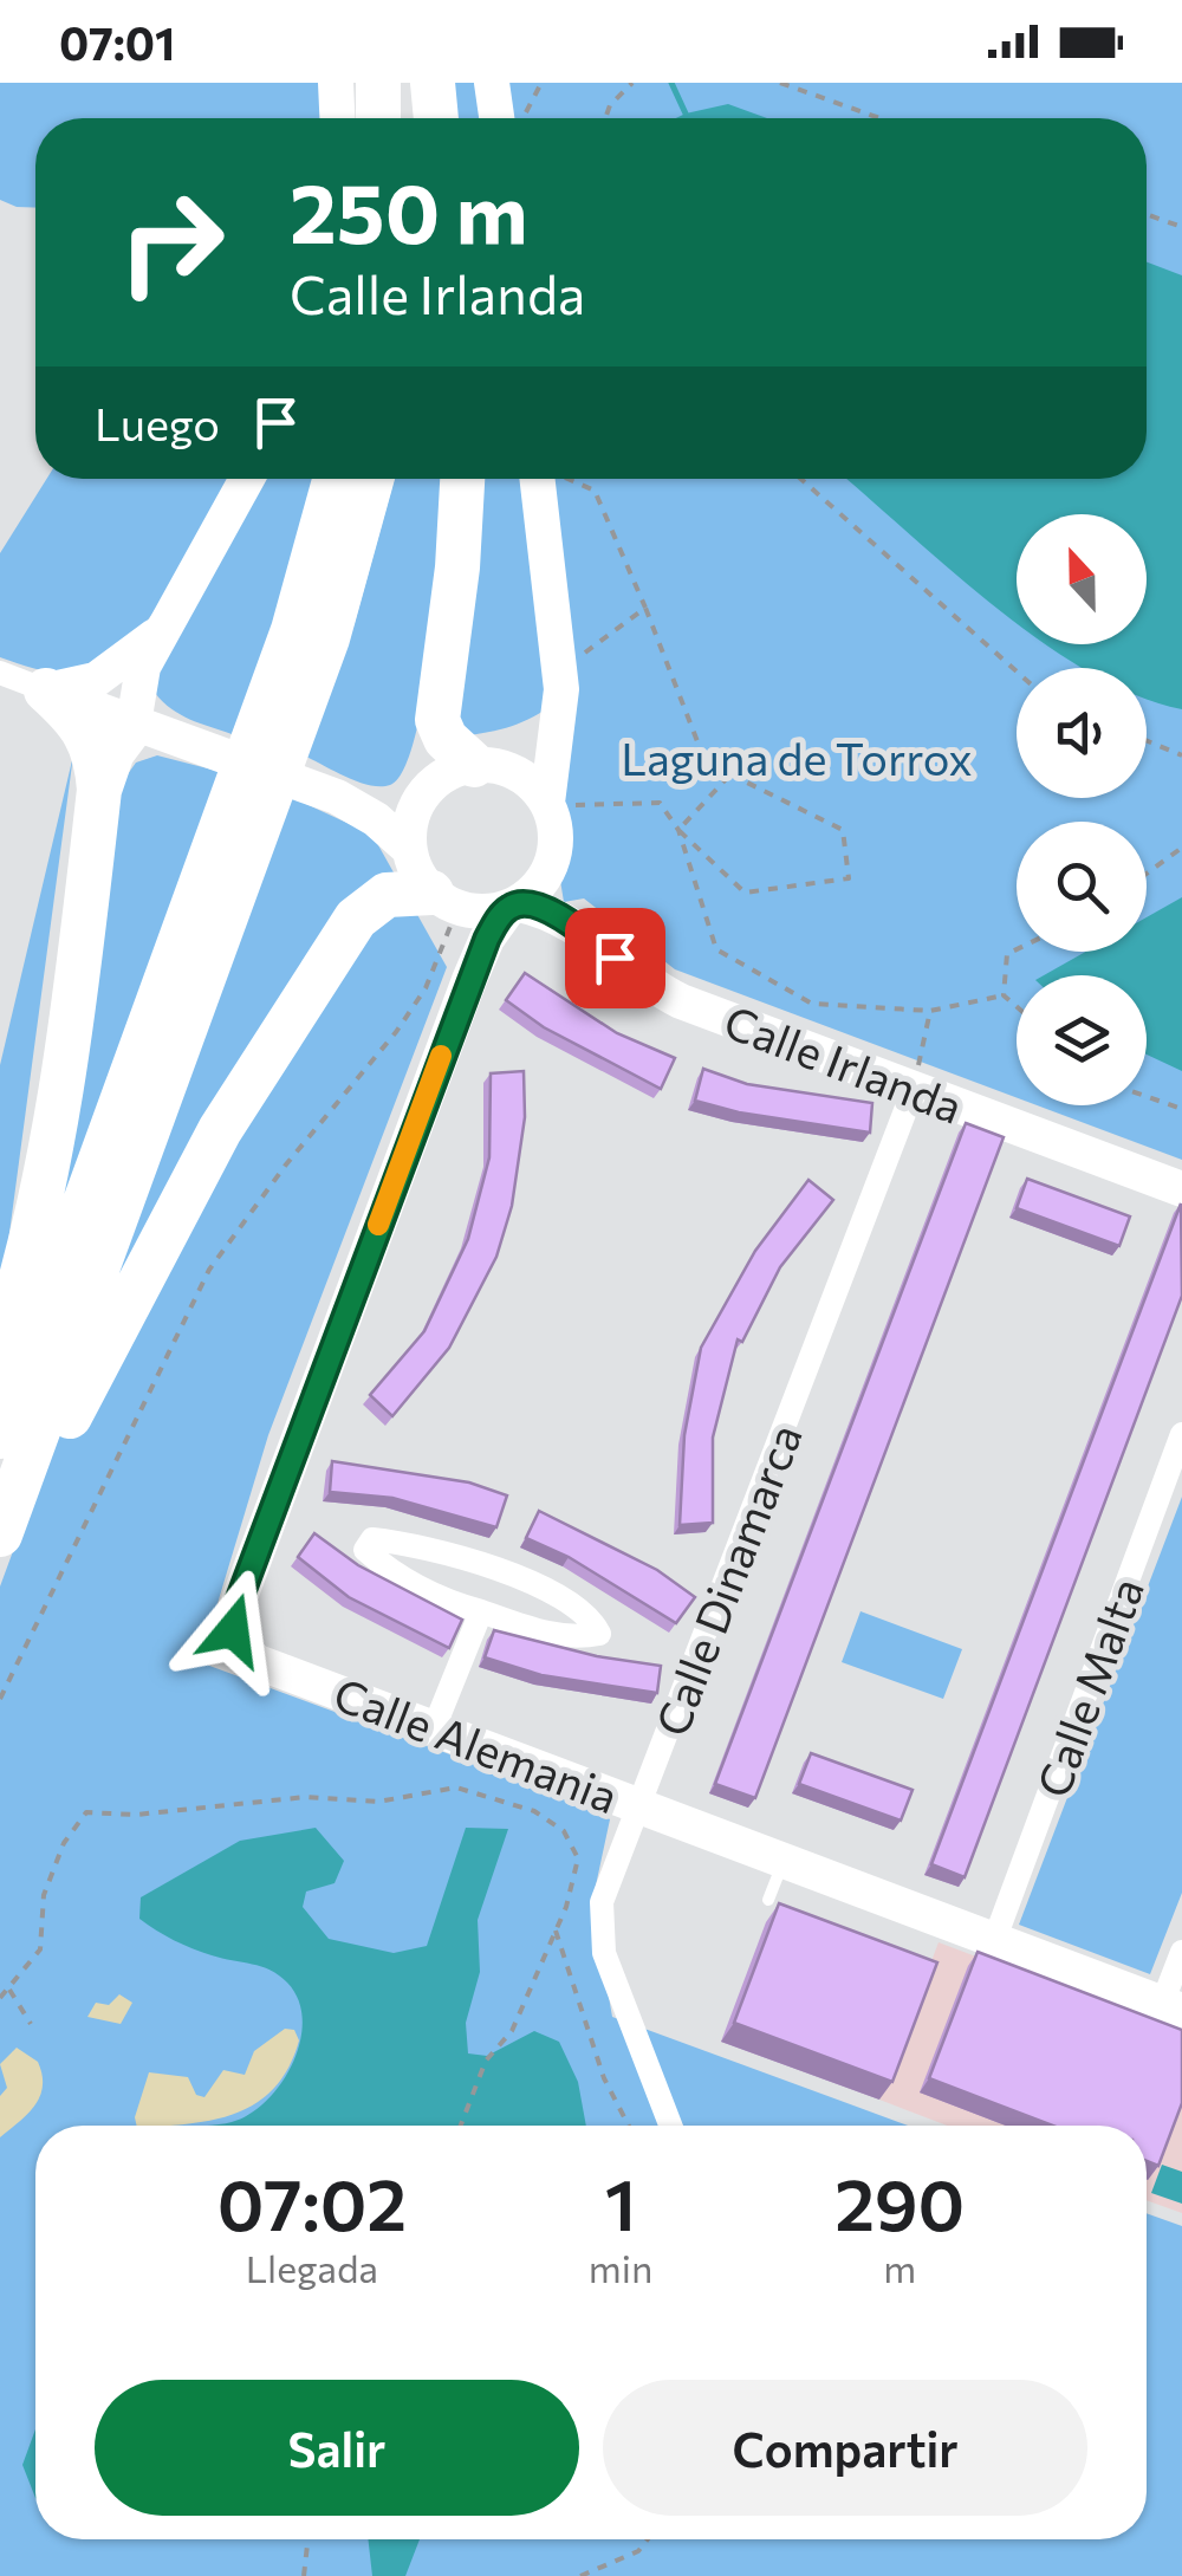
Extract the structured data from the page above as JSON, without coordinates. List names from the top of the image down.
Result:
{
  "streets": {
    "street": [
      "Calle Irlanda",
      "Calle Dinamarca",
      "Calle Malta",
      "Calle Alemania"
    ]
  },
  "crossings": [
    ["Calle Irlanda", "Calle Dinamarca"],
    ["Calle Irlanda", "Calle Alemania"],
    ["Calle Dinamarca", "Calle Alemania"],
    ["Calle Malta", "Calle Alemania"]
  ],
  "parks": ["Laguna de Torrox"],
  "north": "top",
  "page": {
    "status": "07:01",
    "turn": ["250 m", "Calle Irlanda"],
    "then": "Luego",
    "eta": [
      "07:02",
      "Llegada",
      "1",
      "min",
      "290",
      "m"
    ],
    "buttons": ["Salir", "Compartir"]
  }
}
